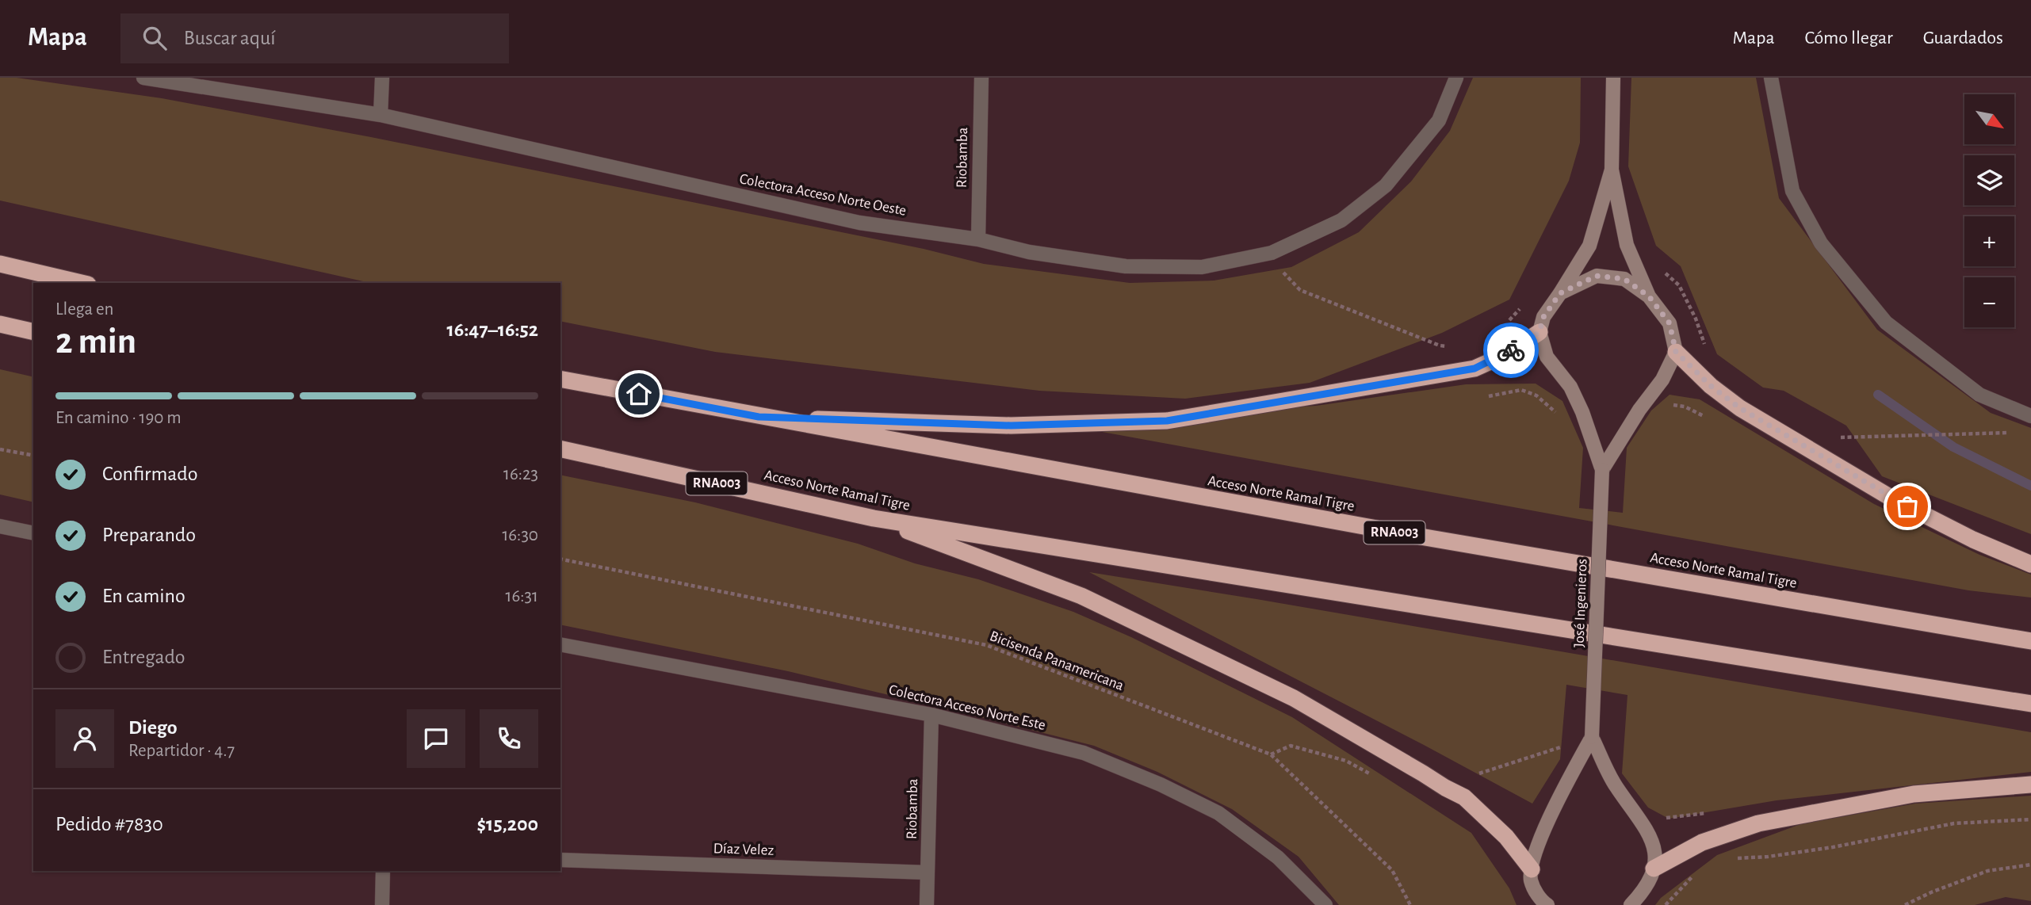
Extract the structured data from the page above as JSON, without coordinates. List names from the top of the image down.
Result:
{
  "streets": {
    "highway": ["RNA003", "Acceso Norte Ramal Tigre"],
    "street": [
      "Riobamba",
      "Colectora Acceso Norte Oeste",
      "José Ingenieros",
      "Colectora Acceso Norte Este",
      "Díaz Velez"
    ],
    "path": ["Bicisenda Panamericana"]
  },
  "crossings": [
    ["Riobamba", "Colectora Acceso Norte Oeste"],
    ["Riobamba", "Colectora Acceso Norte Este"],
    ["Riobamba", "Díaz Velez"]
  ],
  "north": "bottom right",
  "page": {
    "header": "Mapa",
    "search": "Buscar aquí",
    "nav": ["Mapa", "Cómo llegar", "Guardados"],
    "map_buttons": ["+", "−"],
    "heading": ["2 min", "Llega en", "16:47–16:52"],
    "panel": [
      "Diego",
      "Repartidor · 4.7",
      "Pedido #7830",
      "$15,200"
    ],
    "bar": "En camino · 190 m",
    "list": [
      ["Confirmado", "16:23"],
      ["Preparando", "16:30"],
      ["En camino", "16:31"],
      "Entregado"
    ]
  }
}
